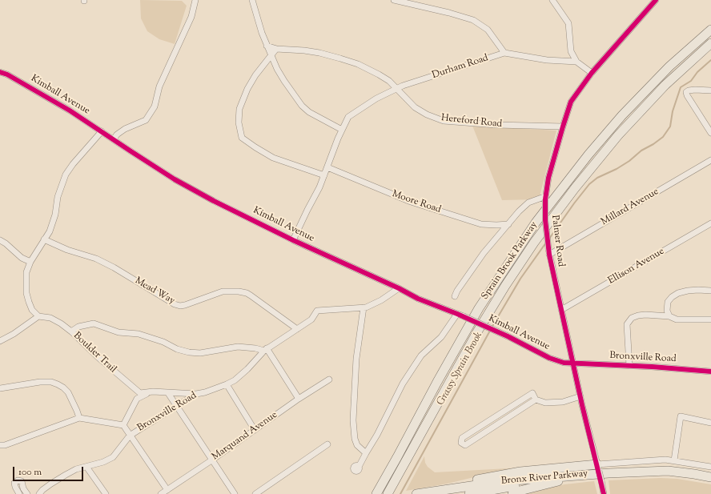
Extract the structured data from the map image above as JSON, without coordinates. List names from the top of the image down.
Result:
{
  "streets": {
    "highway": ["Sprain Brook Parkway", "Bronx River Parkway"],
    "street": [
      "Durham Road",
      "Kimball Avenue",
      "Hereford Road",
      "Moore Road",
      "Millard Avenue",
      "Palmer Road",
      "Ellison Avenue",
      "Mead Way",
      "Boulder Trail",
      "Bronxville Road",
      "Marquand Avenue"
    ]
  },
  "crossings": [
    ["Durham Road", "Kimball Avenue"],
    ["Durham Road", "Hereford Road"],
    ["Durham Road", "Moore Road"],
    ["Kimball Avenue", "Palmer Road"],
    ["Kimball Avenue", "Bronxville Road"],
    ["Hereford Road", "Palmer Road"],
    ["Millard Avenue", "Palmer Road"],
    ["Palmer Road", "Ellison Avenue"],
    ["Palmer Road", "Bronxville Road"],
    ["Mead Way", "Bronxville Road"],
    ["Boulder Trail", "Bronxville Road"]
  ],
  "water": ["Grassy Sprain Brook"],
  "scale_bar": "100 m"
}
